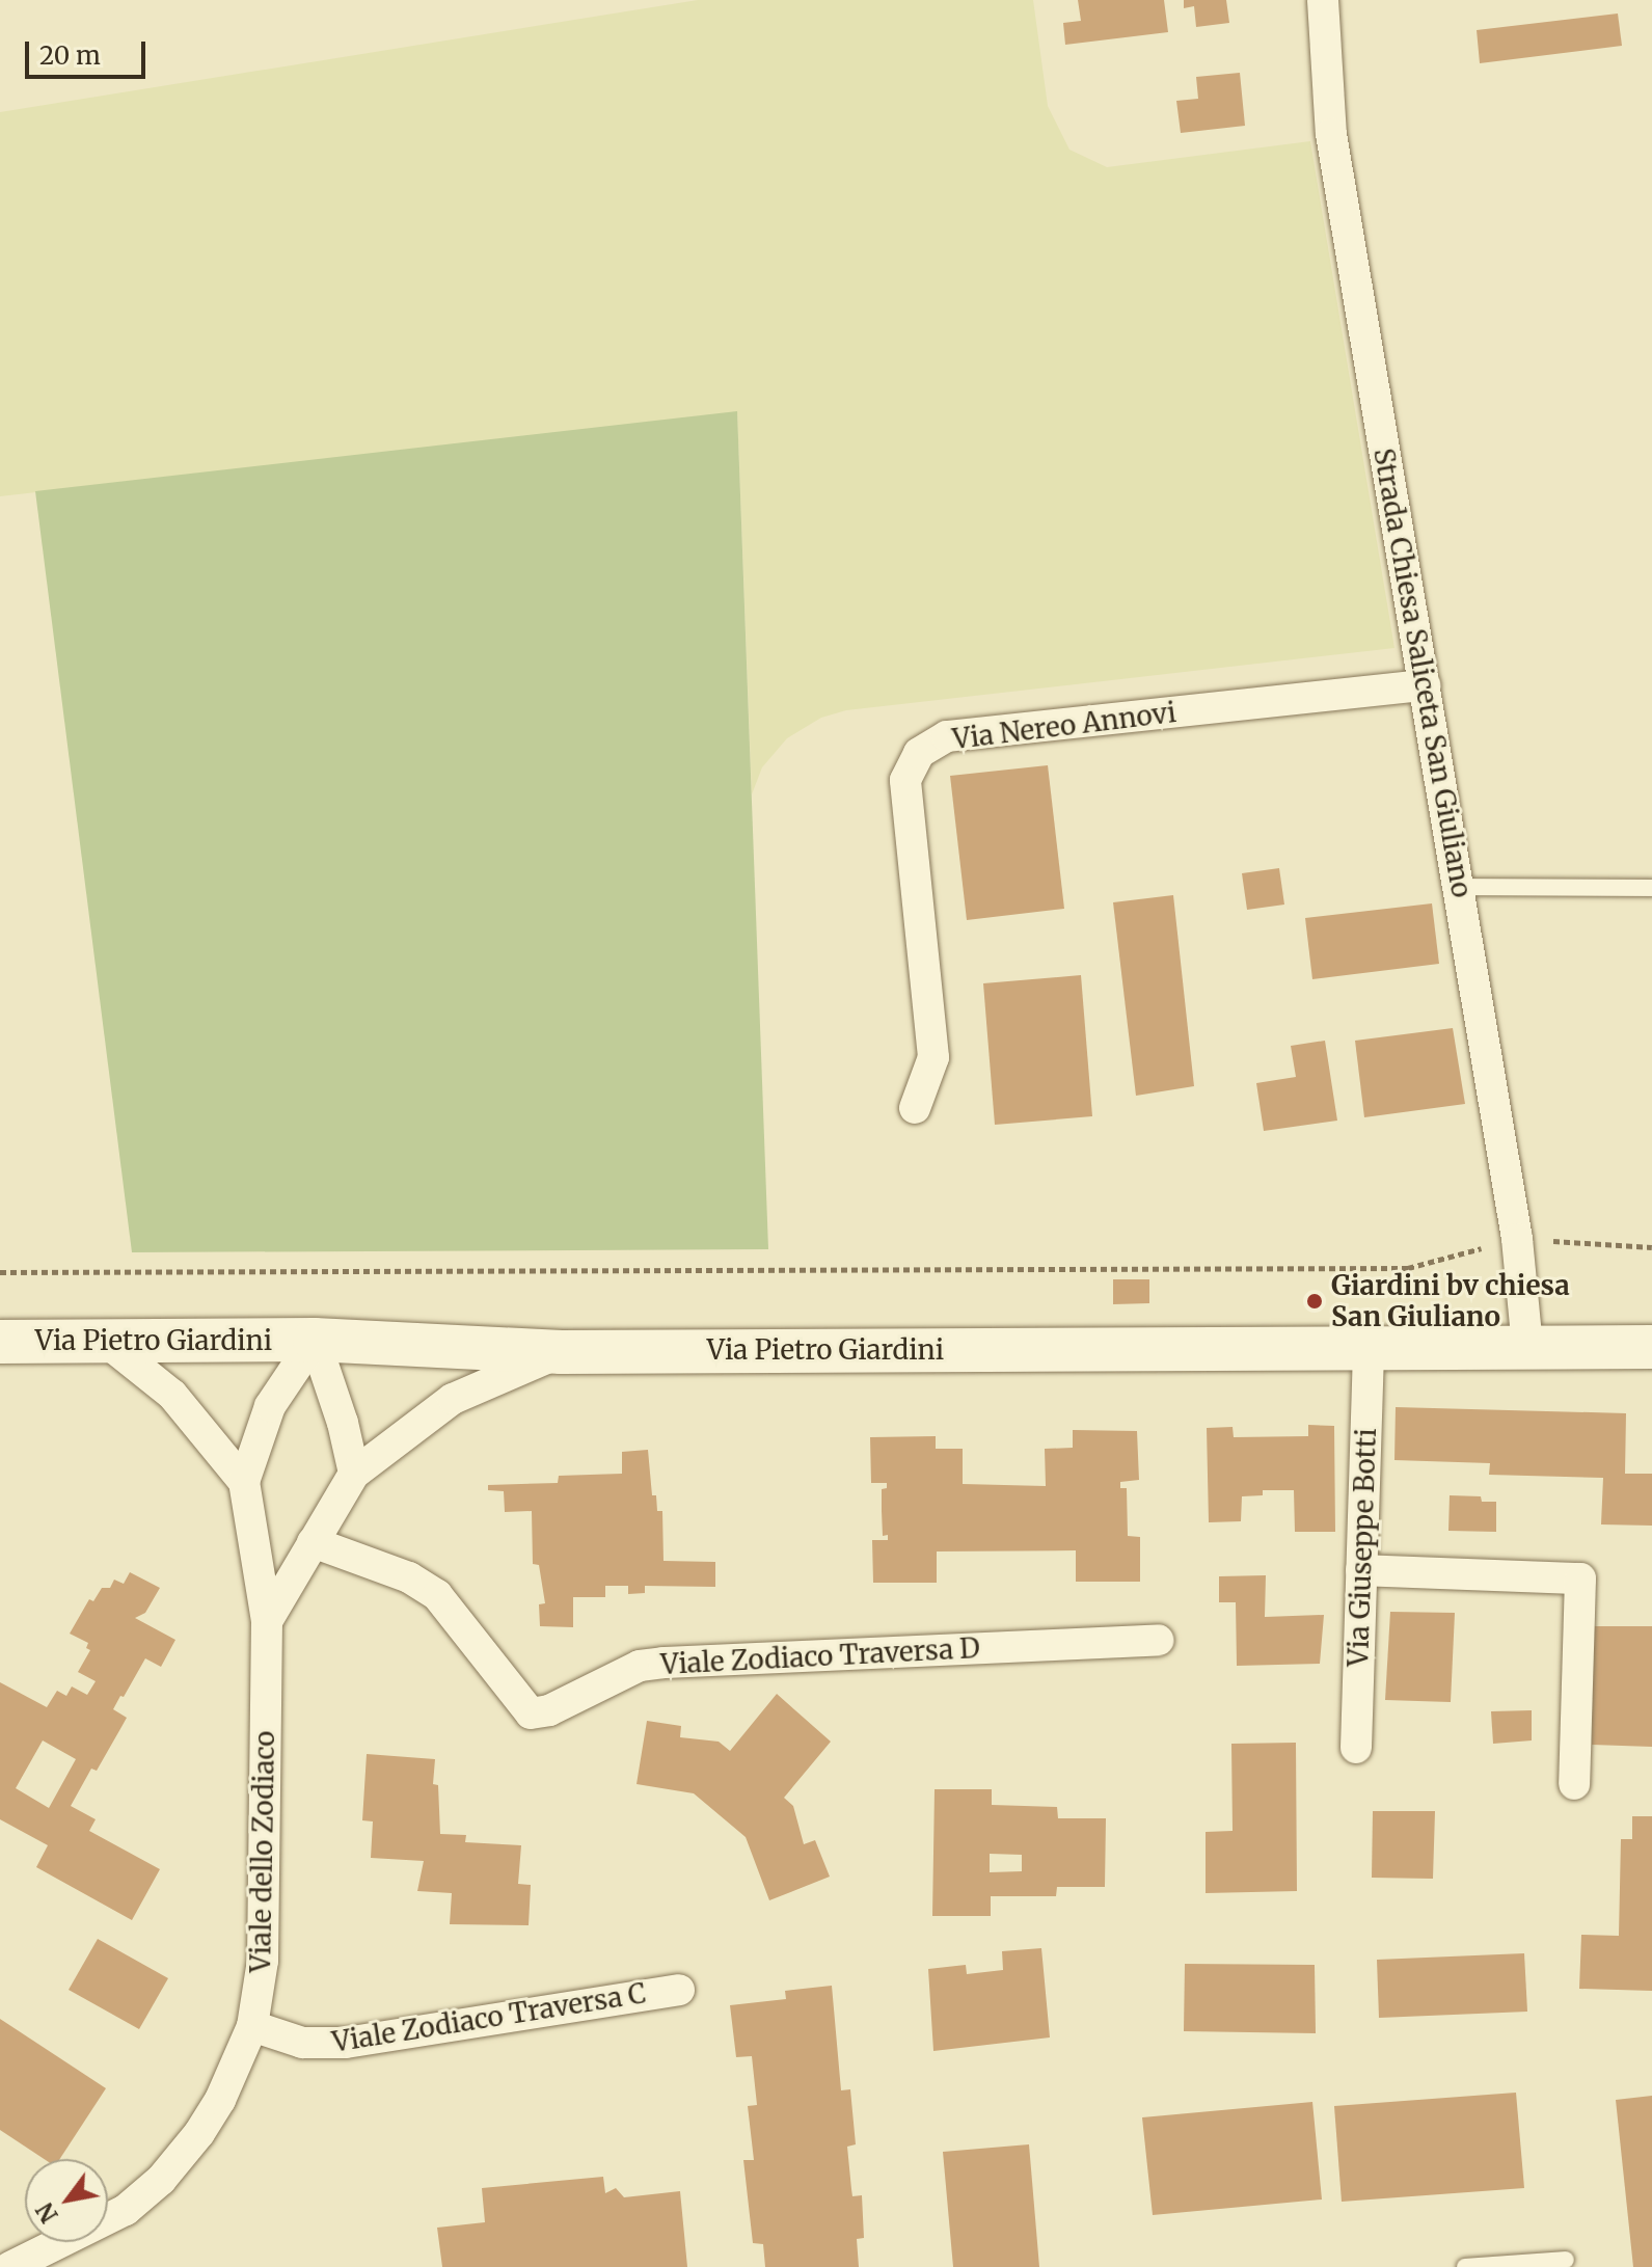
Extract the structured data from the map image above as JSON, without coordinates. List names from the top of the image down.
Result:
{
  "streets": {
    "main road": ["Via Pietro Giardini"],
    "street": [
      "Strada Chiesa Saliceta San Giuliano",
      "Via Nereo Annovi",
      "Via Giuseppe Botti",
      "Viale Zodiaco Traversa D",
      "Viale dello Zodiaco",
      "Viale Zodiaco Traversa C"
    ]
  },
  "crossings": [
    ["Strada Chiesa Saliceta San Giuliano", "Via Nereo Annovi"],
    ["Strada Chiesa Saliceta San Giuliano", "Via Pietro Giardini"],
    ["Via Pietro Giardini", "Via Giuseppe Botti"],
    ["Via Pietro Giardini", "Viale dello Zodiaco"],
    ["Viale Zodiaco Traversa D", "Viale dello Zodiaco"],
    ["Viale dello Zodiaco", "Viale Zodiaco Traversa C"]
  ],
  "places": ["Giardini bv chiesa San Giuliano"],
  "scale_bar": "20 m",
  "north": "bottom left"
}
